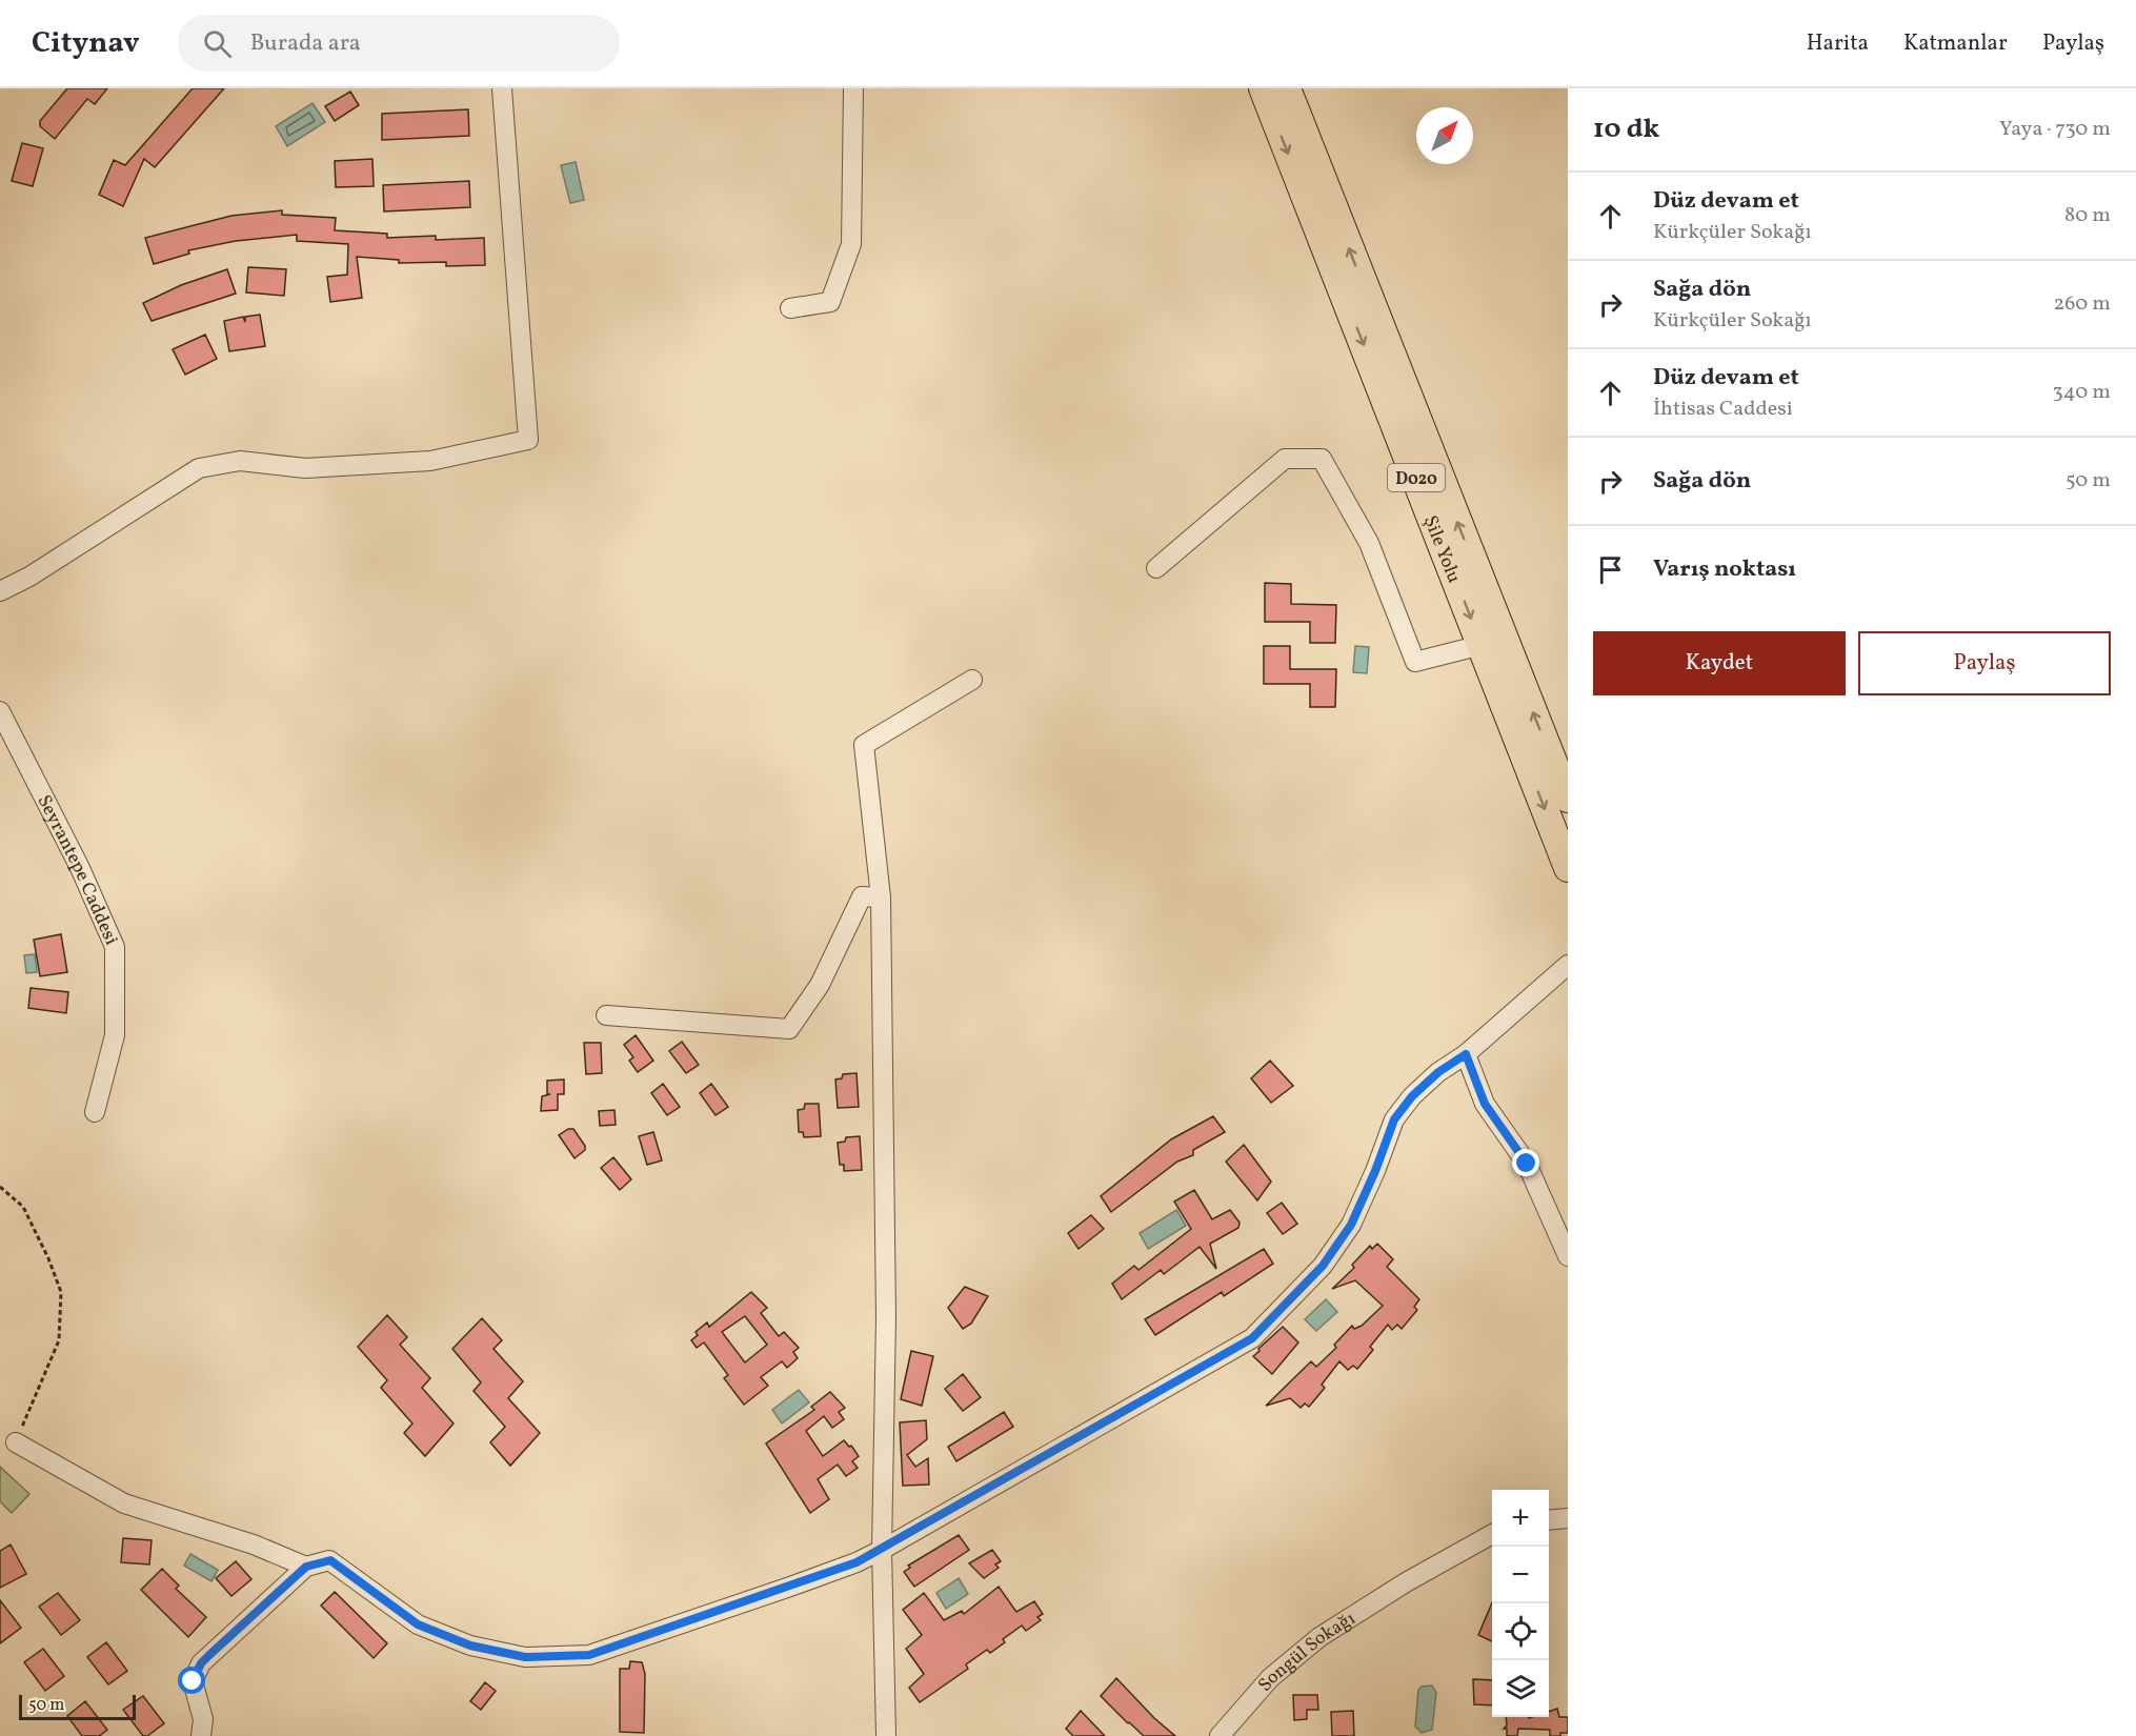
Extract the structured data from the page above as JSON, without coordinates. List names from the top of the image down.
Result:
{
  "streets": {
    "highway": ["D020", "Şile Yolu"],
    "street": ["Seyrantepe Caddesi", "Songül Sokağı"]
  },
  "scale_bar": "50 m",
  "north": "top right",
  "page": {
    "header": "Citynav",
    "search": "Burada ara",
    "nav": ["Harita", "Katmanlar", "Paylaş"],
    "heading": ["10 dk", "Yaya · 730 m"],
    "list": [
      ["Düz devam et", "Kürkçüler Sokağı", "80 m"],
      ["Sağa dön", "Kürkçüler Sokağı", "260 m"],
      ["Düz devam et", "İhtisas Caddesi", "340 m"],
      ["Sağa dön", "50 m"],
      "Varış noktası"
    ],
    "buttons": ["Kaydet", "Paylaş"],
    "map_buttons": ["+", "−"],
    "scale": "50 m"
  }
}
